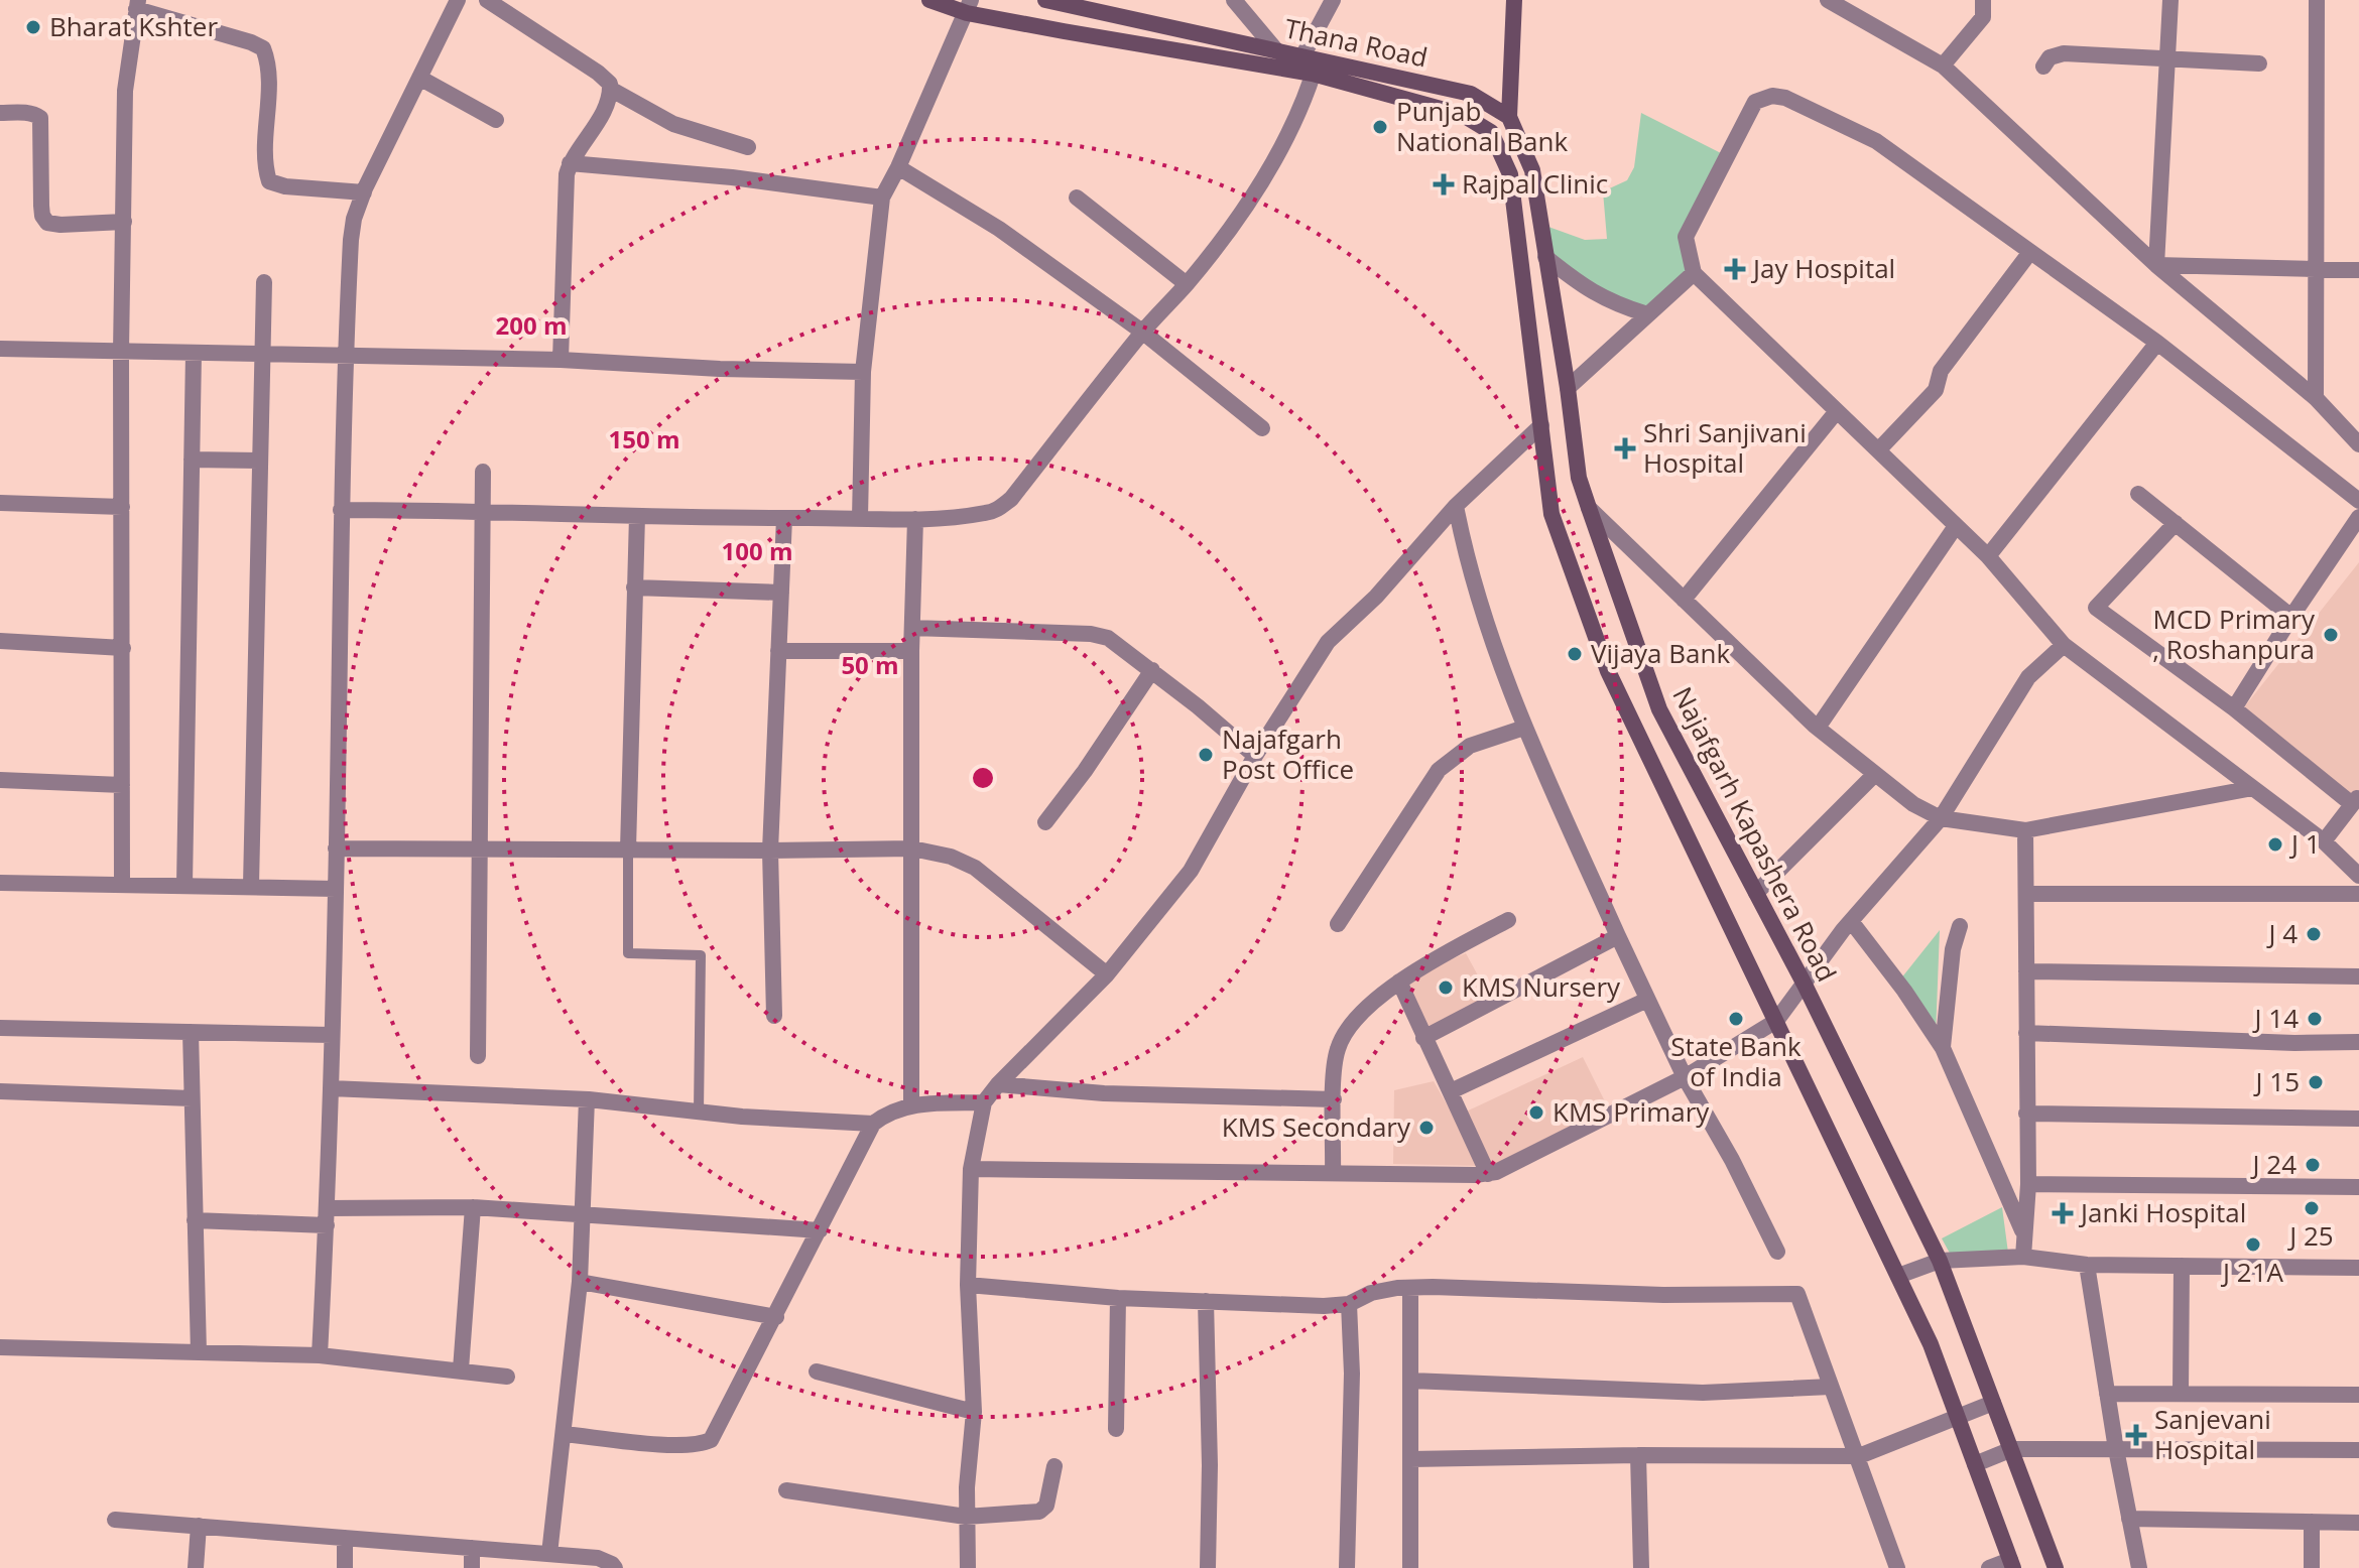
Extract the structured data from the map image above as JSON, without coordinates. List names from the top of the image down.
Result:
{
  "streets": {
    "main road": ["Thana Road", "Najafgarh Kapashera Road"]
  },
  "crossings": [
    ["Thana Road", "Najafgarh Kapashera Road"]
  ],
  "places": {
    "other": [
      "Bharat Kshter",
      "Punjab National Bank",
      "MCD Primary , Roshanpura",
      "Vijaya Bank",
      "Najafgarh Post Office",
      "J 1",
      "J 4",
      "KMS Nursery",
      "State Bank of India",
      "J 14",
      "J 15",
      "KMS Primary",
      "KMS Secondary",
      "J 24",
      "J 25",
      "J 21A"
    ],
    "health": [
      "Rajpal Clinic",
      "Jay Hospital",
      "Shri Sanjivani Hospital",
      "Janki Hospital",
      "Sanjevani Hospital"
    ]
  },
  "rings": [
    "200 m",
    "150 m",
    "100 m",
    "50 m"
  ]
}
